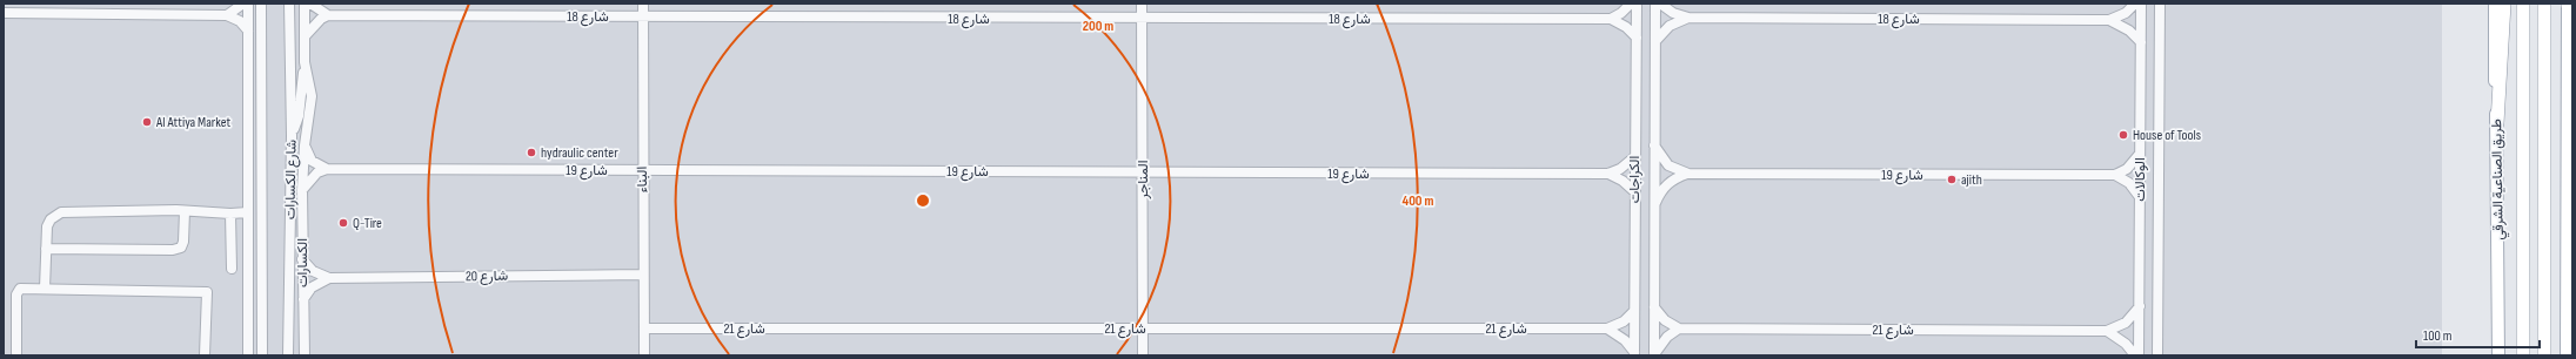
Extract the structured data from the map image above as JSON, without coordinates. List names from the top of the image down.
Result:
{
  "streets": {
    "highway": ["طريق الصناعية الشرقي"],
    "street": [
      "شارع 18",
      "شارع 19",
      "شارع الكسارات",
      "البناء",
      "المناجر",
      "الكراجات",
      "الوكالات",
      "الكسارات",
      "شارع 20",
      "شارع 21"
    ]
  },
  "crossings": [
    ["شارع 18", "البناء"],
    ["شارع 18", "المناجر"],
    ["شارع 18", "الكراجات"],
    ["شارع 18", "الوكالات"],
    ["شارع 19", "البناء"],
    ["شارع 19", "المناجر"],
    ["شارع 19", "الكراجات"],
    ["البناء", "شارع 20"],
    ["البناء", "شارع 21"],
    ["المناجر", "شارع 21"],
    ["الكراجات", "شارع 21"],
    ["الوكالات", "شارع 21"],
    ["الكسارات", "شارع 20"]
  ],
  "places": [
    "Al Attiya Market",
    "House of Tools",
    "hydraulic center",
    "ajith",
    "Q-Tire"
  ],
  "scale_bar": "100 m",
  "rings": ["200 m", "400 m"]
}
